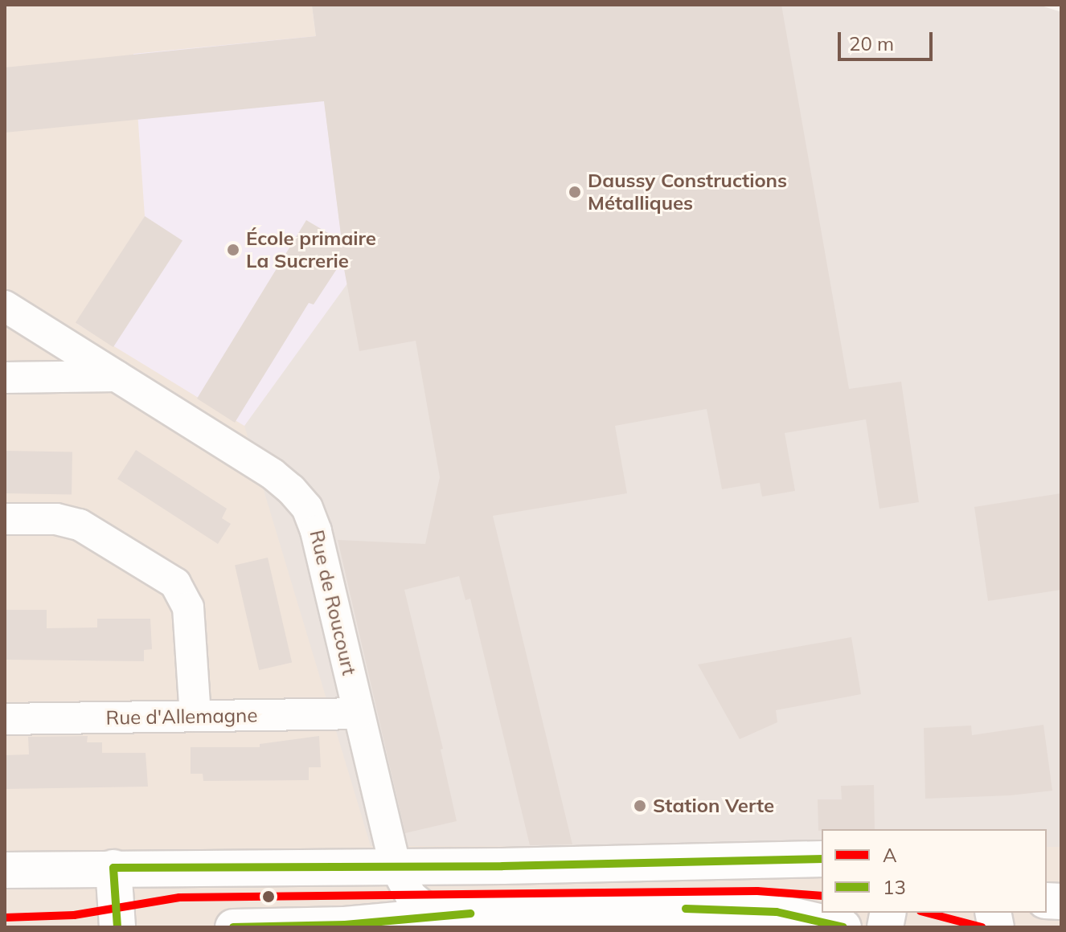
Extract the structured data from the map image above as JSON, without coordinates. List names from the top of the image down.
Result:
{
  "streets": {
    "street": ["Rue de Roucourt", "Rue d'Allemagne"]
  },
  "crossings": [
    ["Rue de Roucourt", "Rue d'Allemagne"]
  ],
  "places": ["Daussy Constructions Métalliques", "École primaire La Sucrerie", "Station Verte"],
  "lines": ["transit line 13", "transit line A"],
  "legend": ["A", "13"],
  "scale_bar": "20 m"
}
